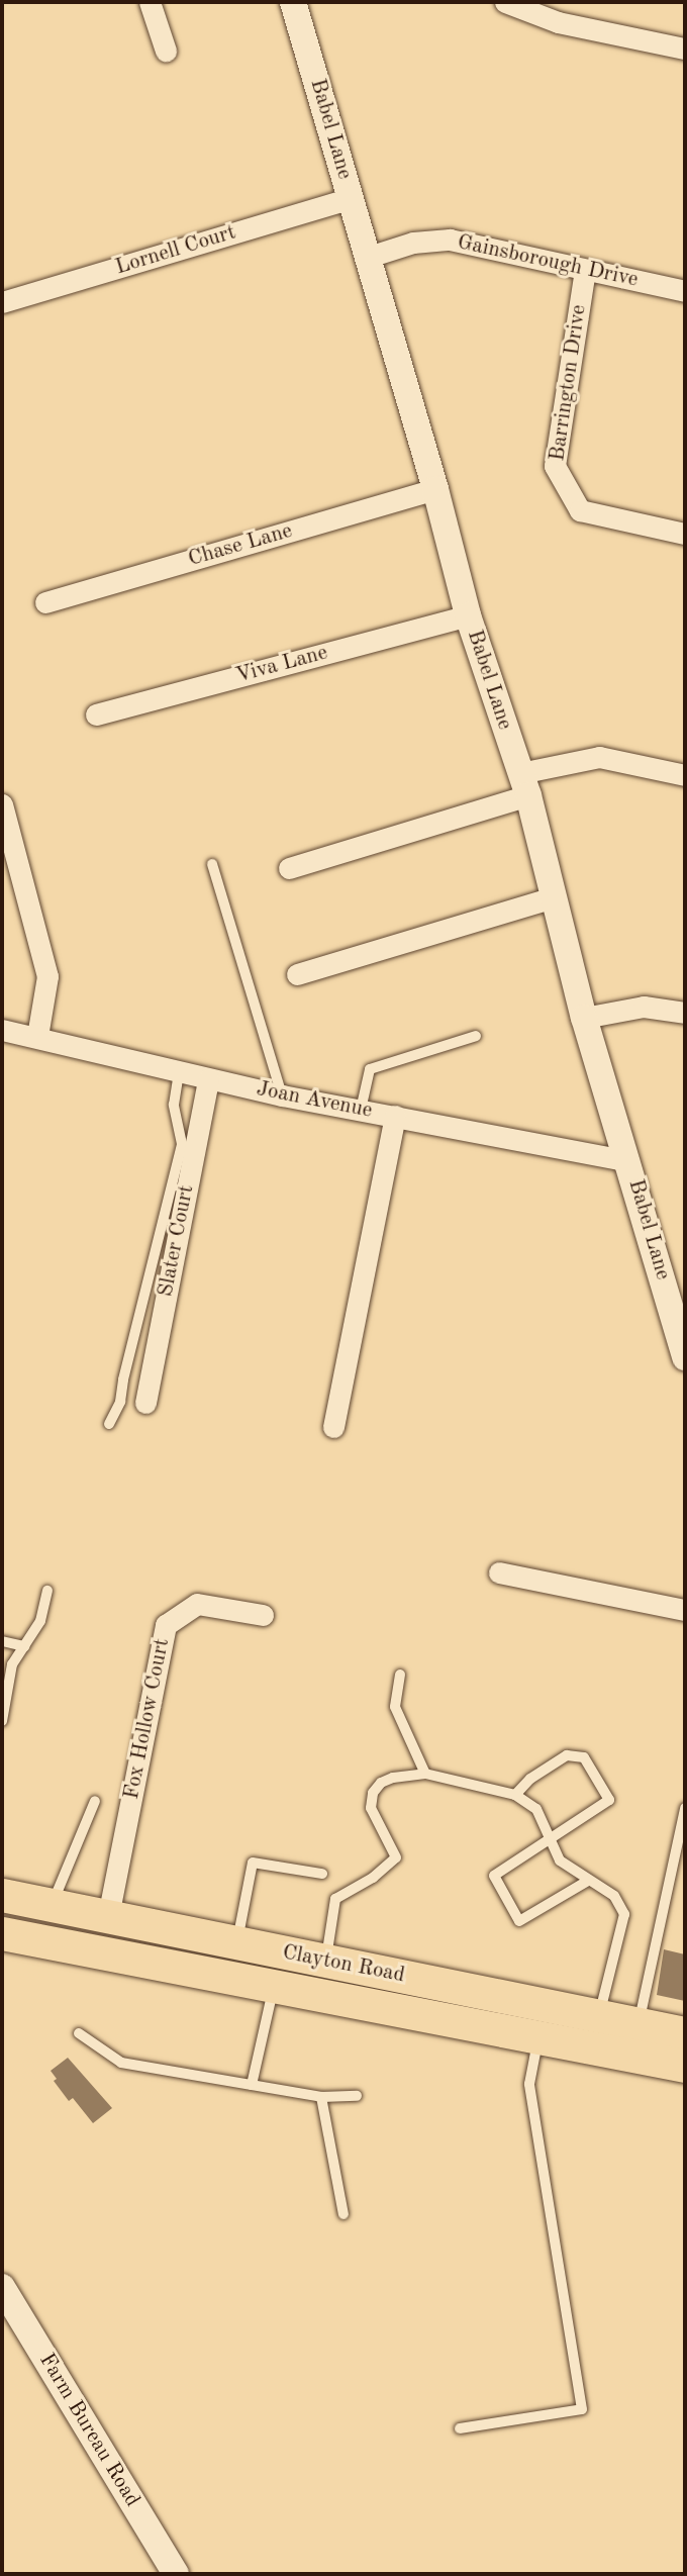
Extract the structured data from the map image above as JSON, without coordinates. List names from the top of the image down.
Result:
{
  "streets": {
    "main road": ["Clayton Road"],
    "street": [
      "Babel Lane",
      "Lornell Court",
      "Gainsborough Drive",
      "Barrington Drive",
      "Chase Lane",
      "Viva Lane",
      "Joan Avenue",
      "Slater Court",
      "Fox Hollow Court",
      "Farm Bureau Road"
    ]
  },
  "crossings": [
    ["Babel Lane", "Lornell Court"],
    ["Babel Lane", "Gainsborough Drive"],
    ["Babel Lane", "Chase Lane"],
    ["Babel Lane", "Viva Lane"],
    ["Babel Lane", "Joan Avenue"],
    ["Gainsborough Drive", "Barrington Drive"],
    ["Joan Avenue", "Slater Court"],
    ["Fox Hollow Court", "Clayton Road"]
  ]
}
